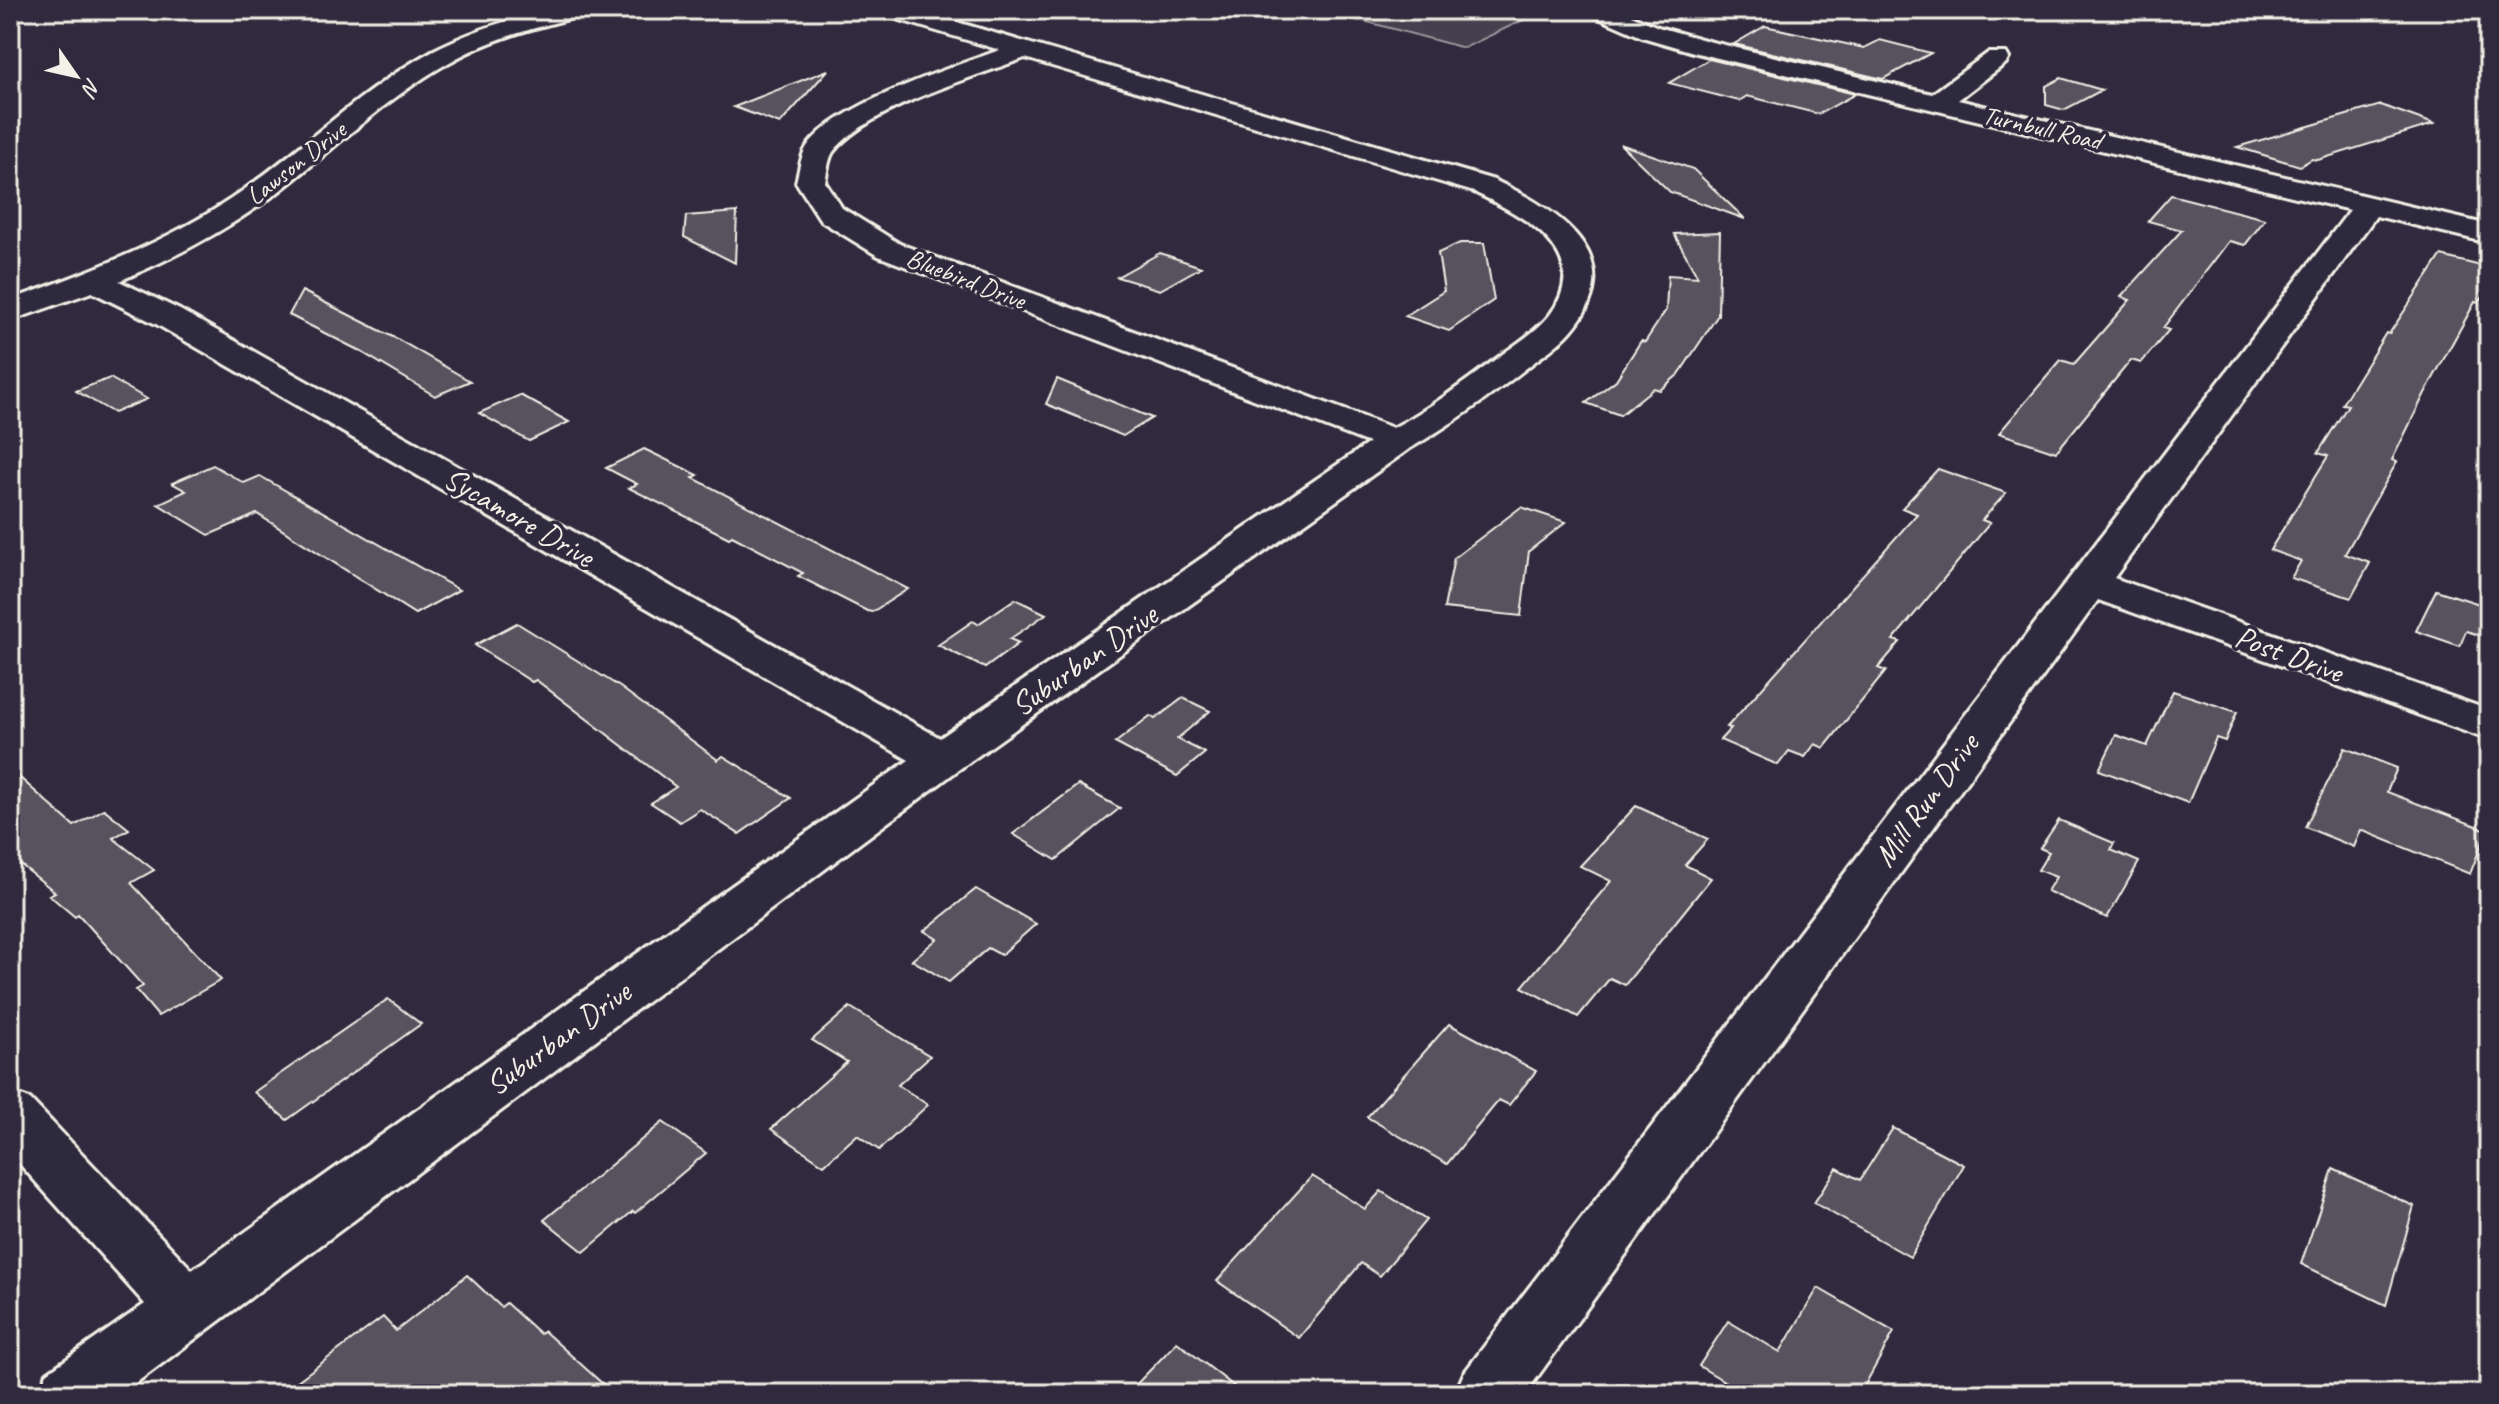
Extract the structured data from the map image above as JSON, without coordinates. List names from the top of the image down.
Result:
{
  "streets": {
    "street": [
      "Turnbull Road",
      "Lawson Drive",
      "Bluebird Drive",
      "Sycamore Drive",
      "Post Drive",
      "Suburban Drive",
      "Mill Run Drive"
    ]
  },
  "crossings": [
    ["Turnbull Road", "Mill Run Drive"],
    ["Lawson Drive", "Sycamore Drive"],
    ["Bluebird Drive", "Suburban Drive"],
    ["Sycamore Drive", "Suburban Drive"],
    ["Post Drive", "Mill Run Drive"]
  ],
  "north": "bottom right"
}
